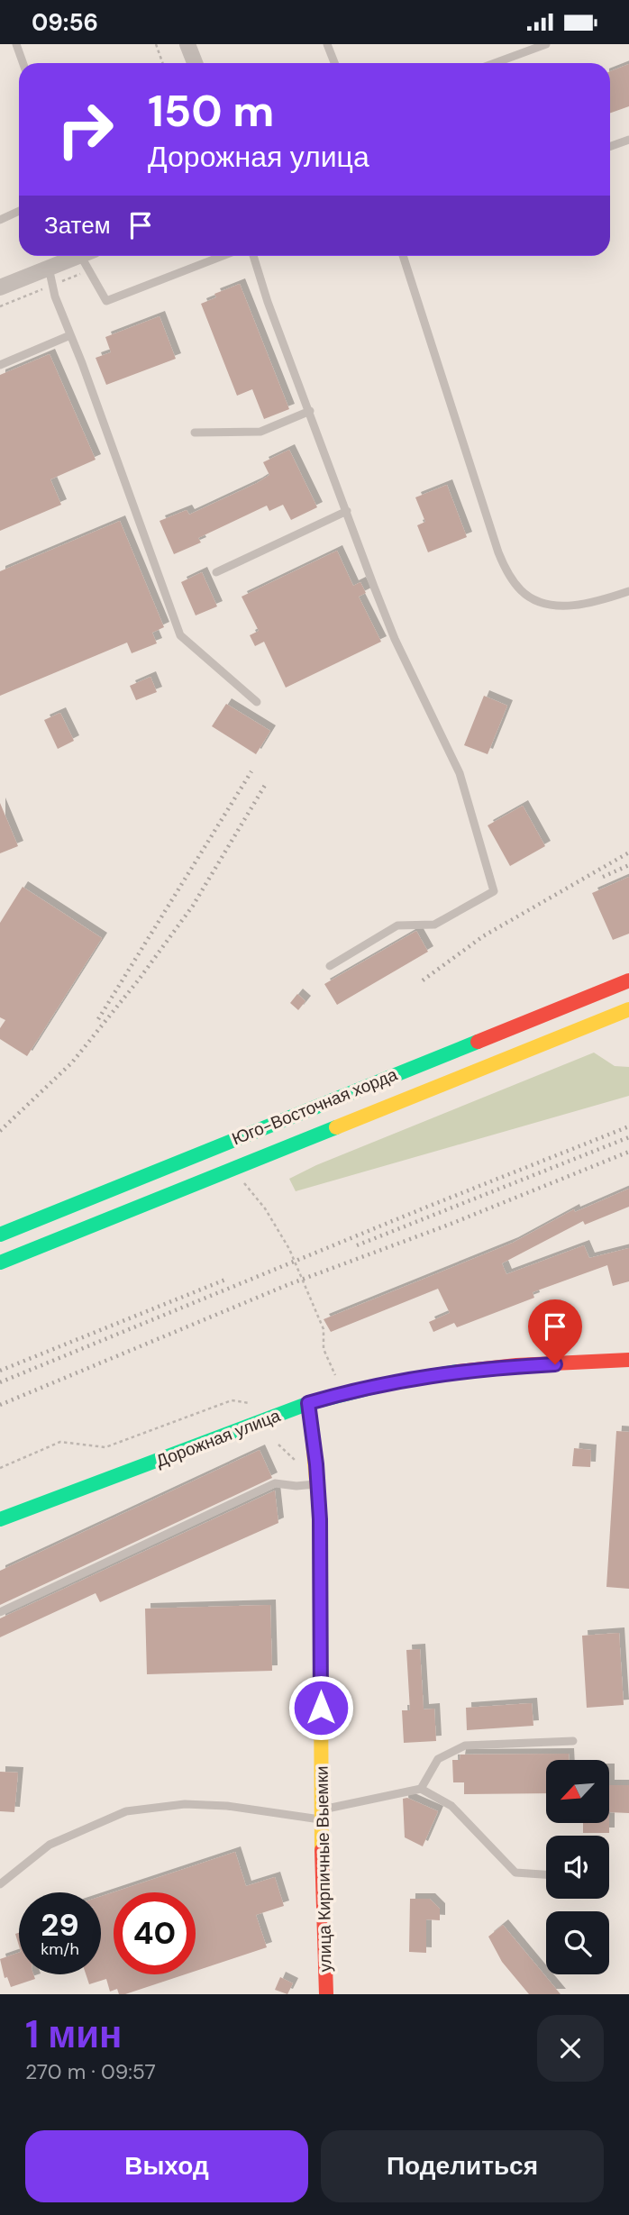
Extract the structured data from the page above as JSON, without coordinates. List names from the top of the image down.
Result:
{
  "streets": {
    "main road": ["Юго-Восточная хорда", "Дорожная улица", "улица Кирпичные Выемки"]
  },
  "crossings": [
    ["Дорожная улица", "улица Кирпичные Выемки"]
  ],
  "north": "bottom left",
  "page": {
    "status": "09:56",
    "turn": ["150 m", "Дорожная улица"],
    "then": "Затем",
    "speed": "29 km/h",
    "limit": "40",
    "heading": ["1 мин", "270 m · 09:57"],
    "buttons": ["Выход", "Поделиться"]
  }
}
